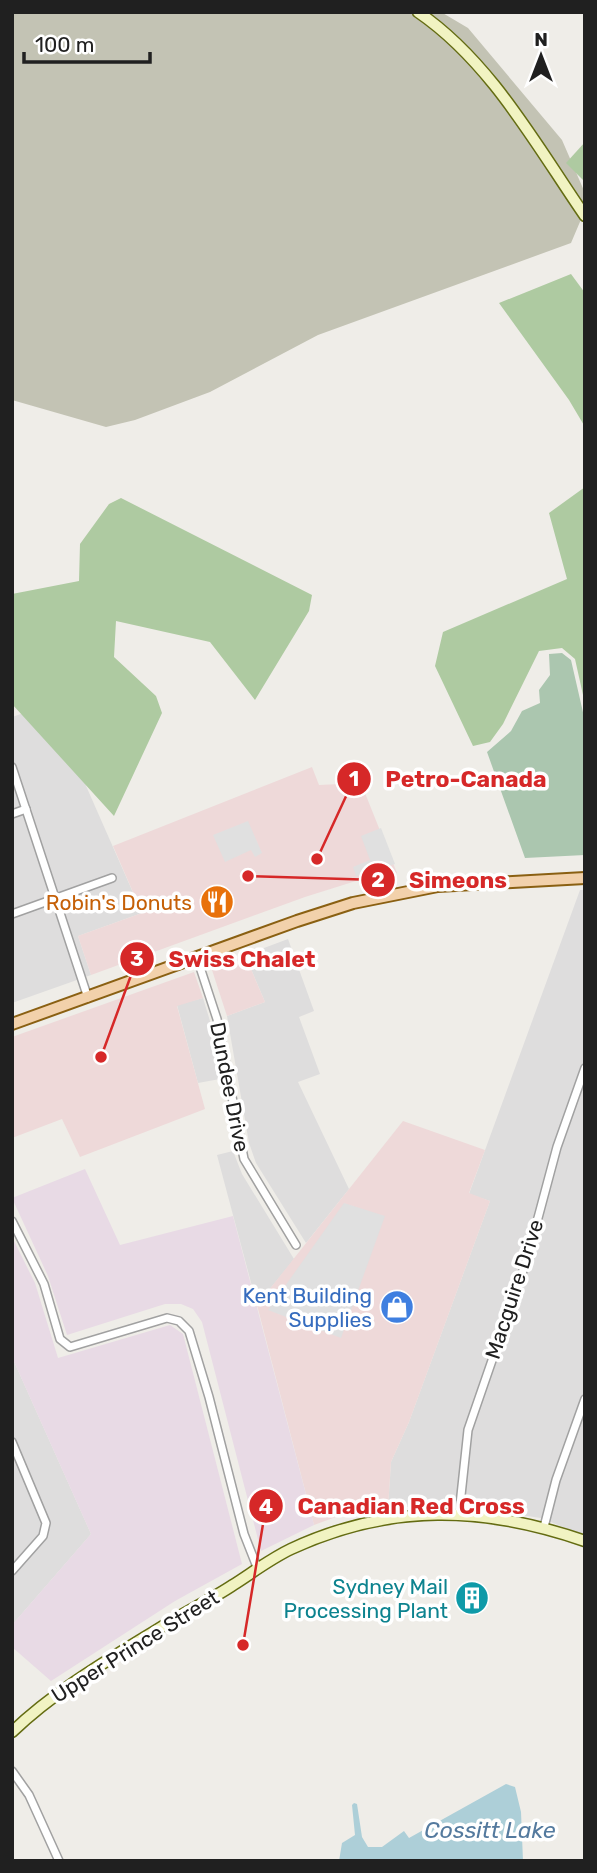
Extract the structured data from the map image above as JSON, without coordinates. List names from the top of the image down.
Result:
{
  "streets": {
    "street": ["Dundee Drive", "Macguire Drive", "Upper Prince Street"]
  },
  "crossings": [
    ["Macguire Drive", "Upper Prince Street"]
  ],
  "water": ["Cossitt Lake"],
  "places": {
    "other": [
      "Petro-Canada",
      "Simeons",
      "Swiss Chalet",
      "Canadian Red Cross"
    ],
    "restaurant": ["Robin's Donuts"],
    "shop": ["Kent Building Supplies"],
    "building": ["Sydney Mail Processing Plant"]
  },
  "scale_bar": "100 m",
  "north": "top"
}
